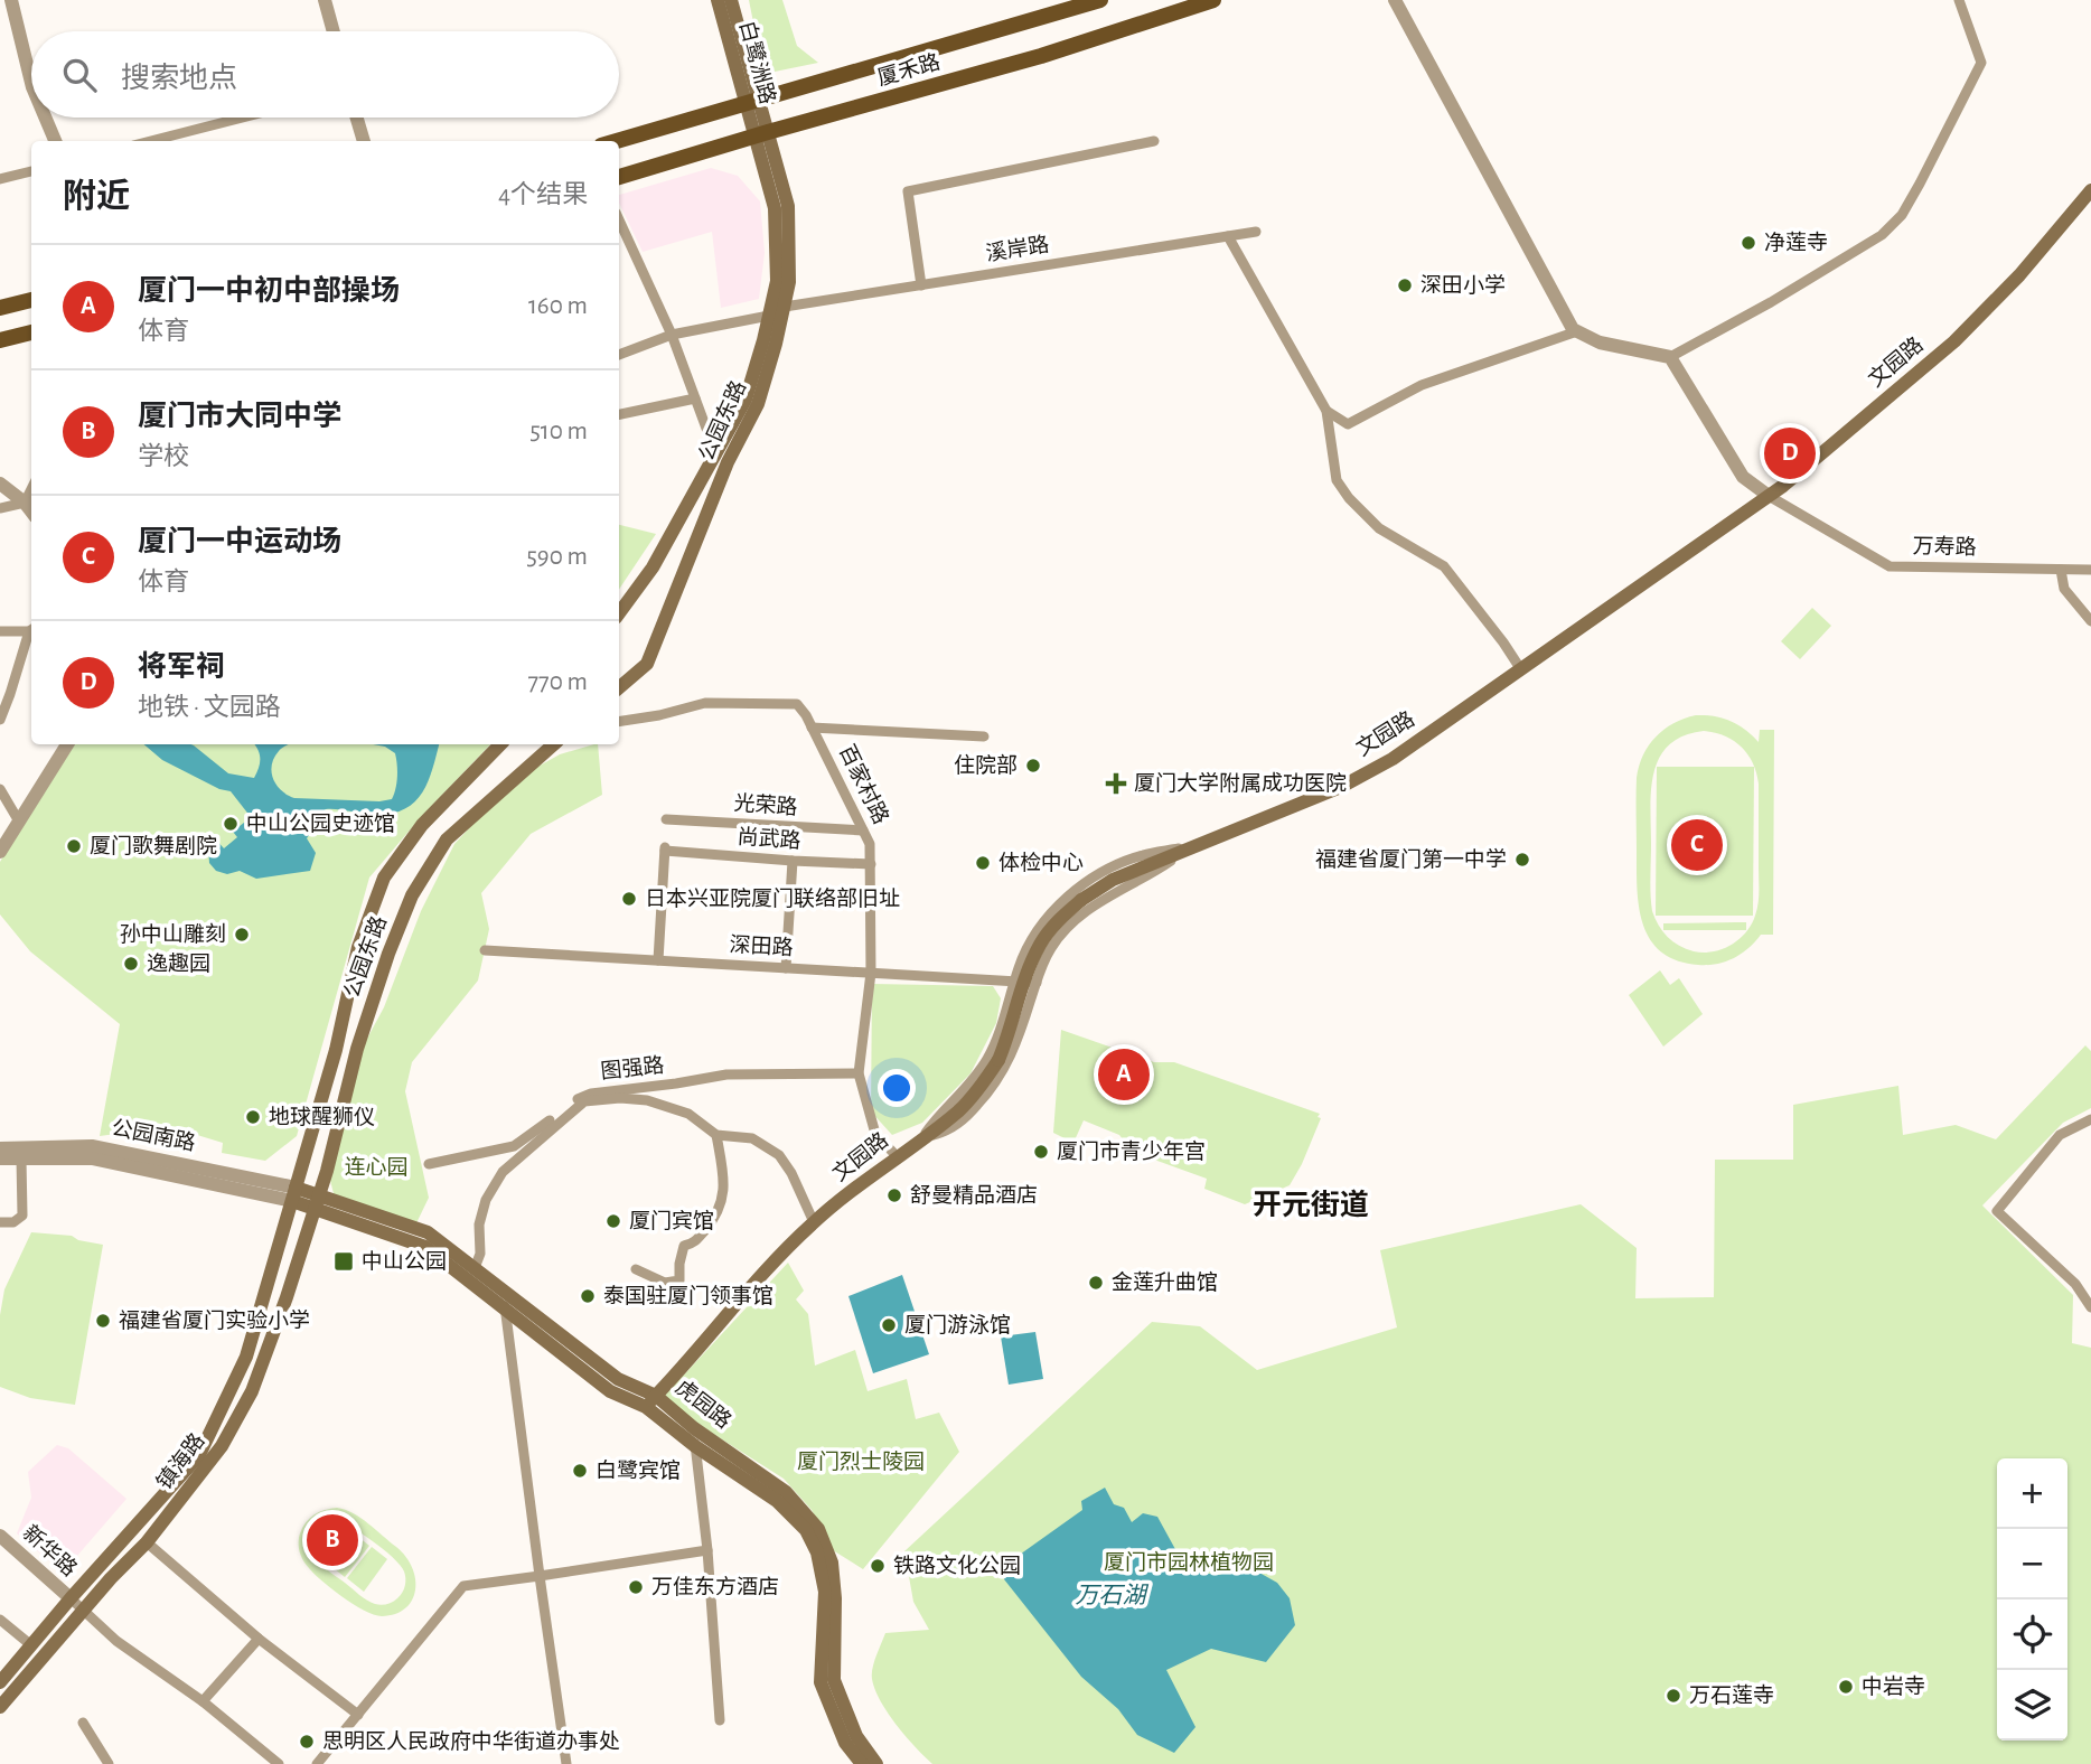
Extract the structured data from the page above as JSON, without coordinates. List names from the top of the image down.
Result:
{
  "streets": {
    "main road": [
      "白鹭洲路",
      "厦禾路",
      "文园路",
      "公园东路",
      "虎园路",
      "镇海路"
    ],
    "street": [
      "溪岸路",
      "万寿路",
      "百家村路",
      "光荣路",
      "尚武路",
      "深田路",
      "图强路",
      "公园南路",
      "新华路"
    ]
  },
  "crossings": [
    ["白鹭洲路", "厦禾路"],
    ["白鹭洲路", "公园东路"],
    ["厦禾路", "公园东路"],
    ["溪岸路", "公园东路"],
    ["文园路", "万寿路"],
    ["文园路", "百家村路"],
    ["文园路", "虎园路"],
    ["公园东路", "公园南路"],
    ["公园东路", "虎园路"],
    ["公园东路", "镇海路"],
    ["百家村路", "光荣路"],
    ["百家村路", "尚武路"],
    ["百家村路", "深田路"],
    ["百家村路", "图强路"],
    ["尚武路", "深田路"],
    ["公园南路", "虎园路"],
    ["公园南路", "镇海路"],
    ["虎园路", "镇海路"],
    ["镇海路", "新华路"]
  ],
  "districts": ["开元街道"],
  "water": ["万石湖"],
  "parks": ["连心园", "厦门烈士陵园", "厦门市园林植物园"],
  "places": {
    "other": [
      "净莲寺",
      "深田小学",
      "住院部",
      "中山公园史迹馆",
      "厦门歌舞剧院",
      "福建省厦门第一中学",
      "体检中心",
      "日本兴亚院厦门联络部旧址",
      "孙中山雕刻",
      "逸趣园",
      "地球醒狮仪",
      "厦门市青少年宫",
      "舒曼精品酒店",
      "厦门宾馆",
      "金莲升曲馆",
      "泰国驻厦门领事馆",
      "福建省厦门实验小学",
      "厦门游泳馆",
      "白鹭宾馆",
      "铁路文化公园",
      "万佳东方酒店",
      "中岩寺",
      "万石莲寺",
      "思明区人民政府中华街道办事处"
    ],
    "health": ["厦门大学附属成功医院"],
    "transit": ["中山公园"]
  },
  "page": {
    "search": "搜索地点",
    "heading": ["附近", "4个结果"],
    "list": [
      {
        "mark": "A",
        "name": "厦门一中初中部操场",
        "note": "体育",
        "value": "160 m"
      },
      {
        "mark": "B",
        "name": "厦门市大同中学",
        "note": "学校",
        "value": "510 m"
      },
      {
        "mark": "C",
        "name": "厦门一中运动场",
        "note": "体育",
        "value": "590 m"
      },
      {
        "mark": "D",
        "name": "将军祠",
        "note": "地铁 · 文园路",
        "value": "770 m"
      }
    ],
    "pins": [
      "D",
      "C",
      "A",
      "B"
    ],
    "map_buttons": ["+", "−"]
  }
}
